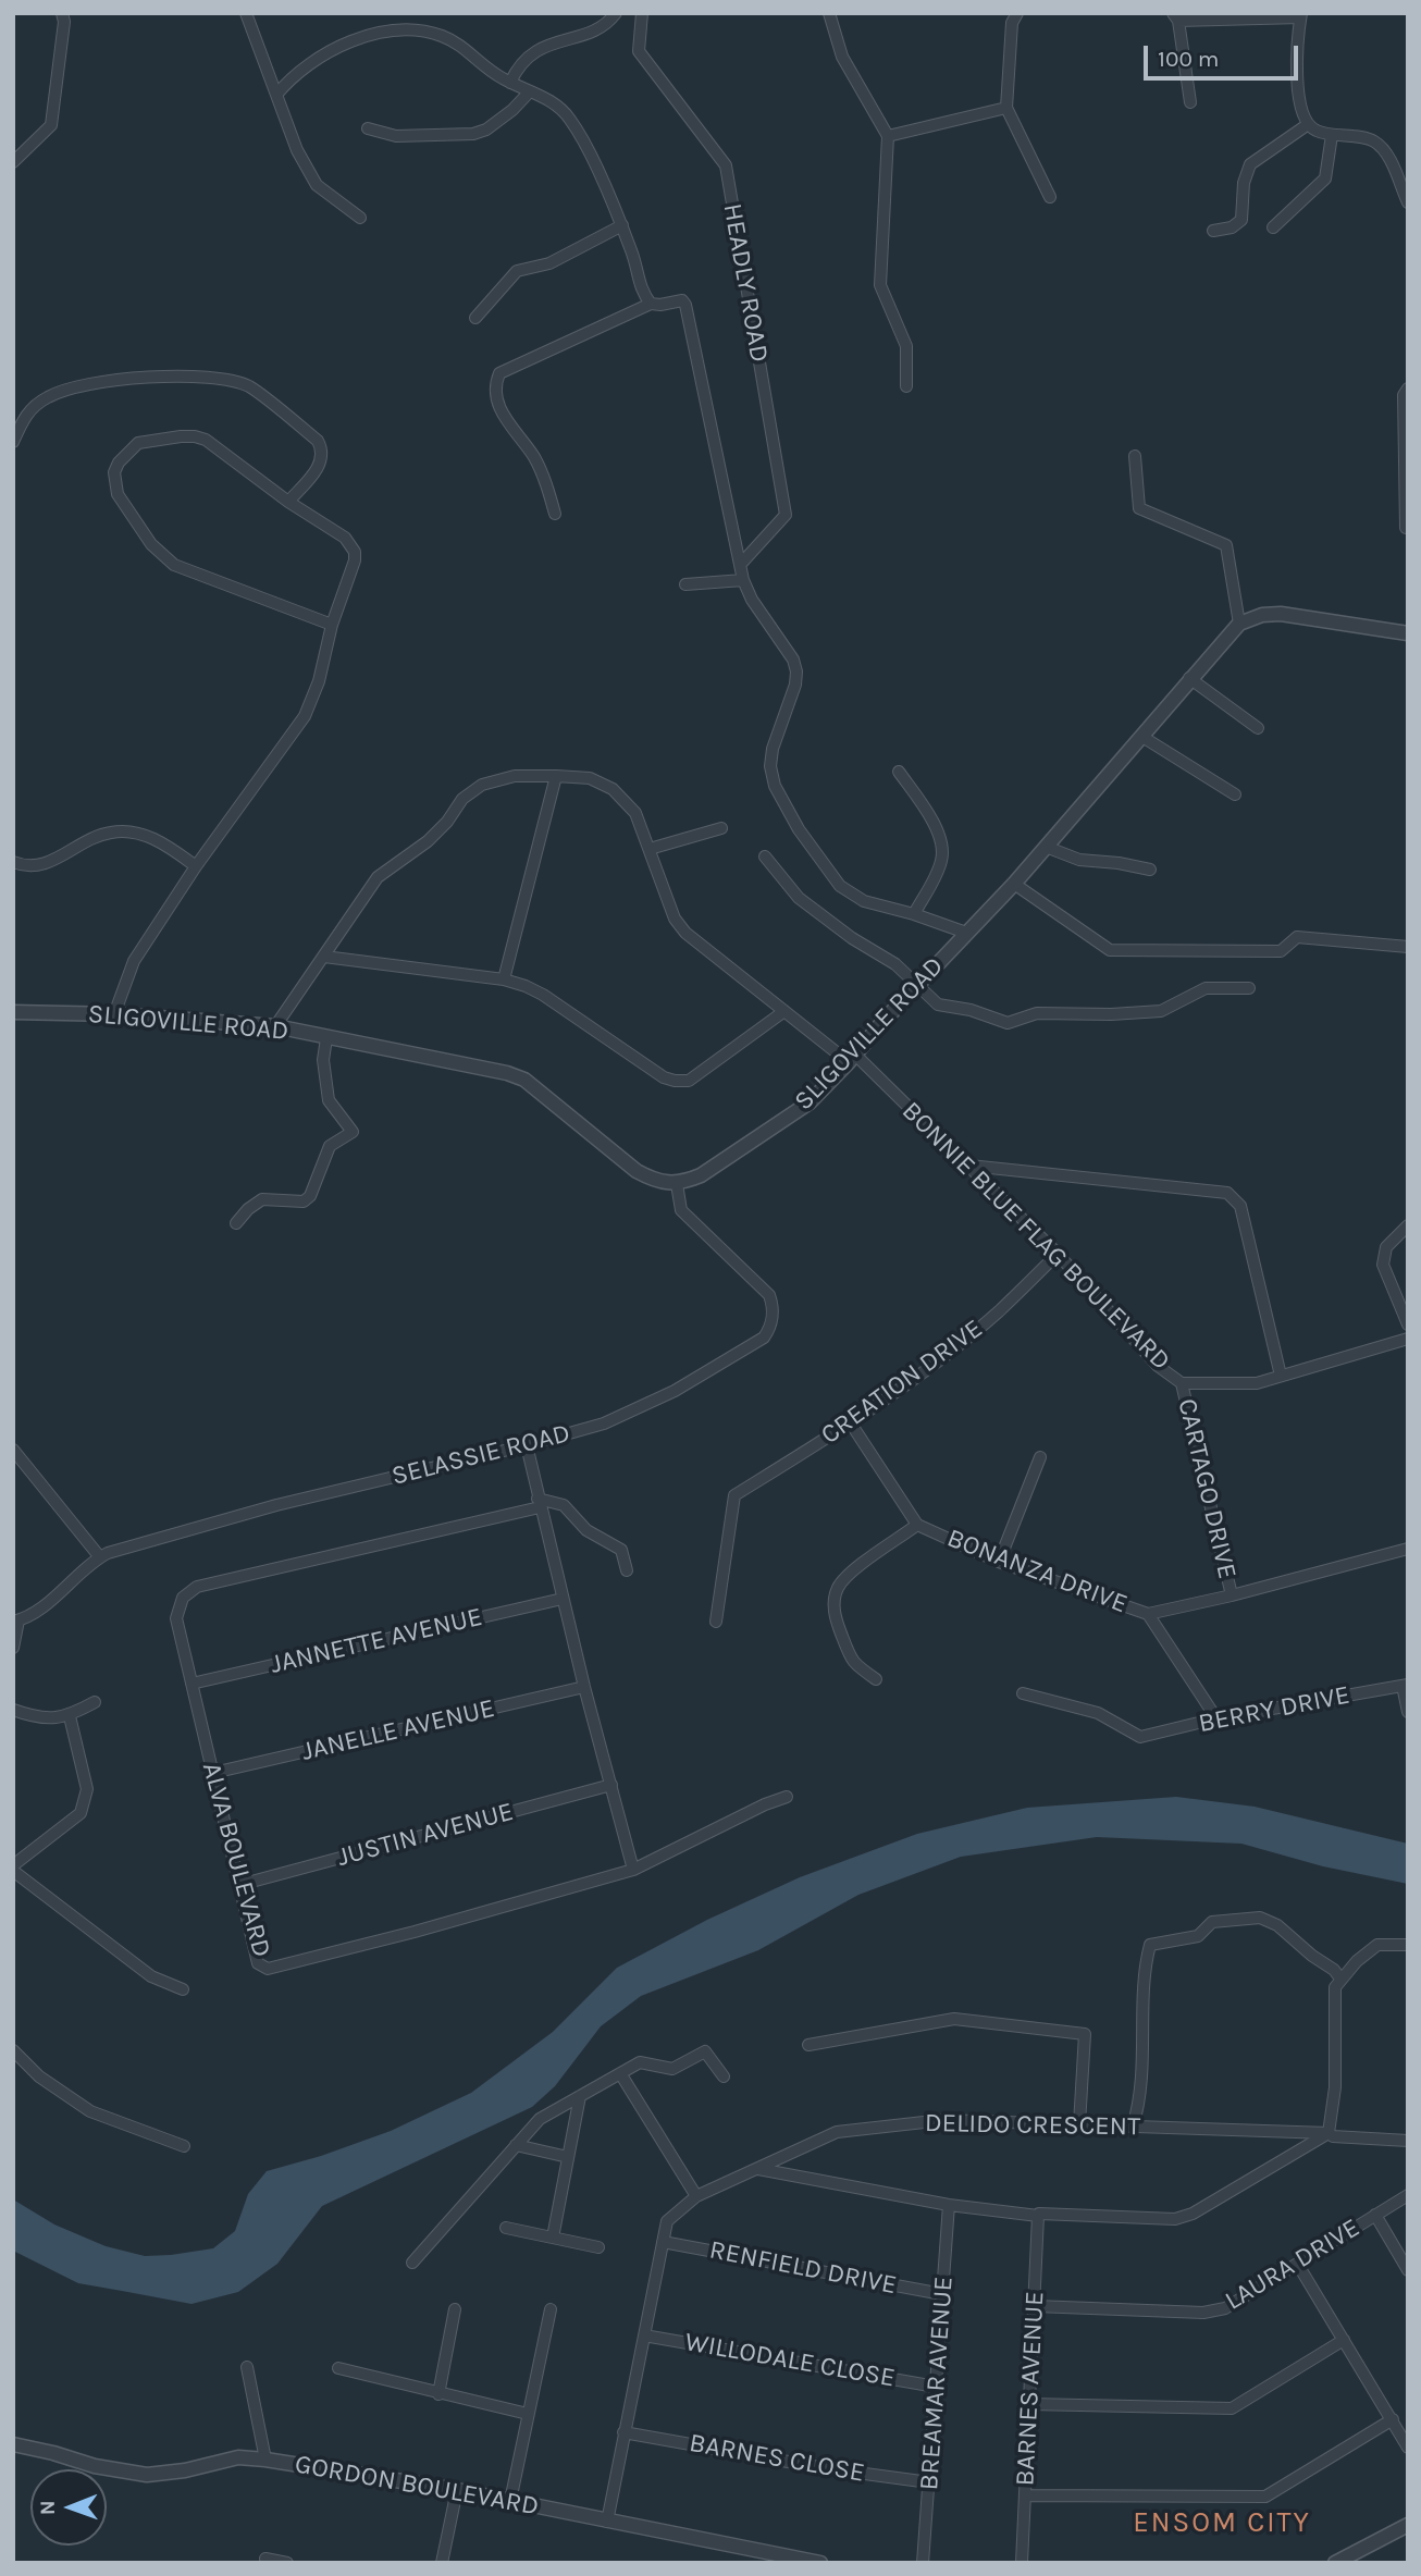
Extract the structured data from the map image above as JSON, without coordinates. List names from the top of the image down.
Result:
{
  "streets": {
    "street": [
      "HEADLY ROAD",
      "SLIGOVILLE ROAD",
      "BONNIE BLUE FLAG BOULEVARD",
      "CREATION DRIVE",
      "SELASSIE ROAD",
      "CARTAGO DRIVE",
      "BONANZA DRIVE",
      "JANNETTE AVENUE",
      "BERRY DRIVE",
      "JANELLE AVENUE",
      "JUSTIN AVENUE",
      "ALVA BOULEVARD",
      "DELIDO CRESCENT",
      "LAURA DRIVE",
      "RENFIELD DRIVE",
      "WILLODALE CLOSE",
      "BREAMAR AVENUE",
      "BARNES AVENUE",
      "BARNES CLOSE",
      "GORDON BOULEVARD"
    ]
  },
  "crossings": [
    ["SLIGOVILLE ROAD", "BONNIE BLUE FLAG BOULEVARD"],
    ["SLIGOVILLE ROAD", "SELASSIE ROAD"],
    ["BONNIE BLUE FLAG BOULEVARD", "CREATION DRIVE"],
    ["BONNIE BLUE FLAG BOULEVARD", "CARTAGO DRIVE"],
    ["CREATION DRIVE", "BONANZA DRIVE"],
    ["CARTAGO DRIVE", "BONANZA DRIVE"],
    ["JANNETTE AVENUE", "ALVA BOULEVARD"],
    ["JANELLE AVENUE", "ALVA BOULEVARD"],
    ["JUSTIN AVENUE", "ALVA BOULEVARD"],
    ["DELIDO CRESCENT", "RENFIELD DRIVE"],
    ["DELIDO CRESCENT", "WILLODALE CLOSE"],
    ["DELIDO CRESCENT", "BARNES CLOSE"],
    ["DELIDO CRESCENT", "GORDON BOULEVARD"],
    ["LAURA DRIVE", "BARNES AVENUE"],
    ["RENFIELD DRIVE", "BREAMAR AVENUE"],
    ["WILLODALE CLOSE", "BREAMAR AVENUE"],
    ["BREAMAR AVENUE", "BARNES CLOSE"]
  ],
  "districts": ["ENSOM CITY"],
  "scale_bar": "100 m",
  "north": "left"
}
